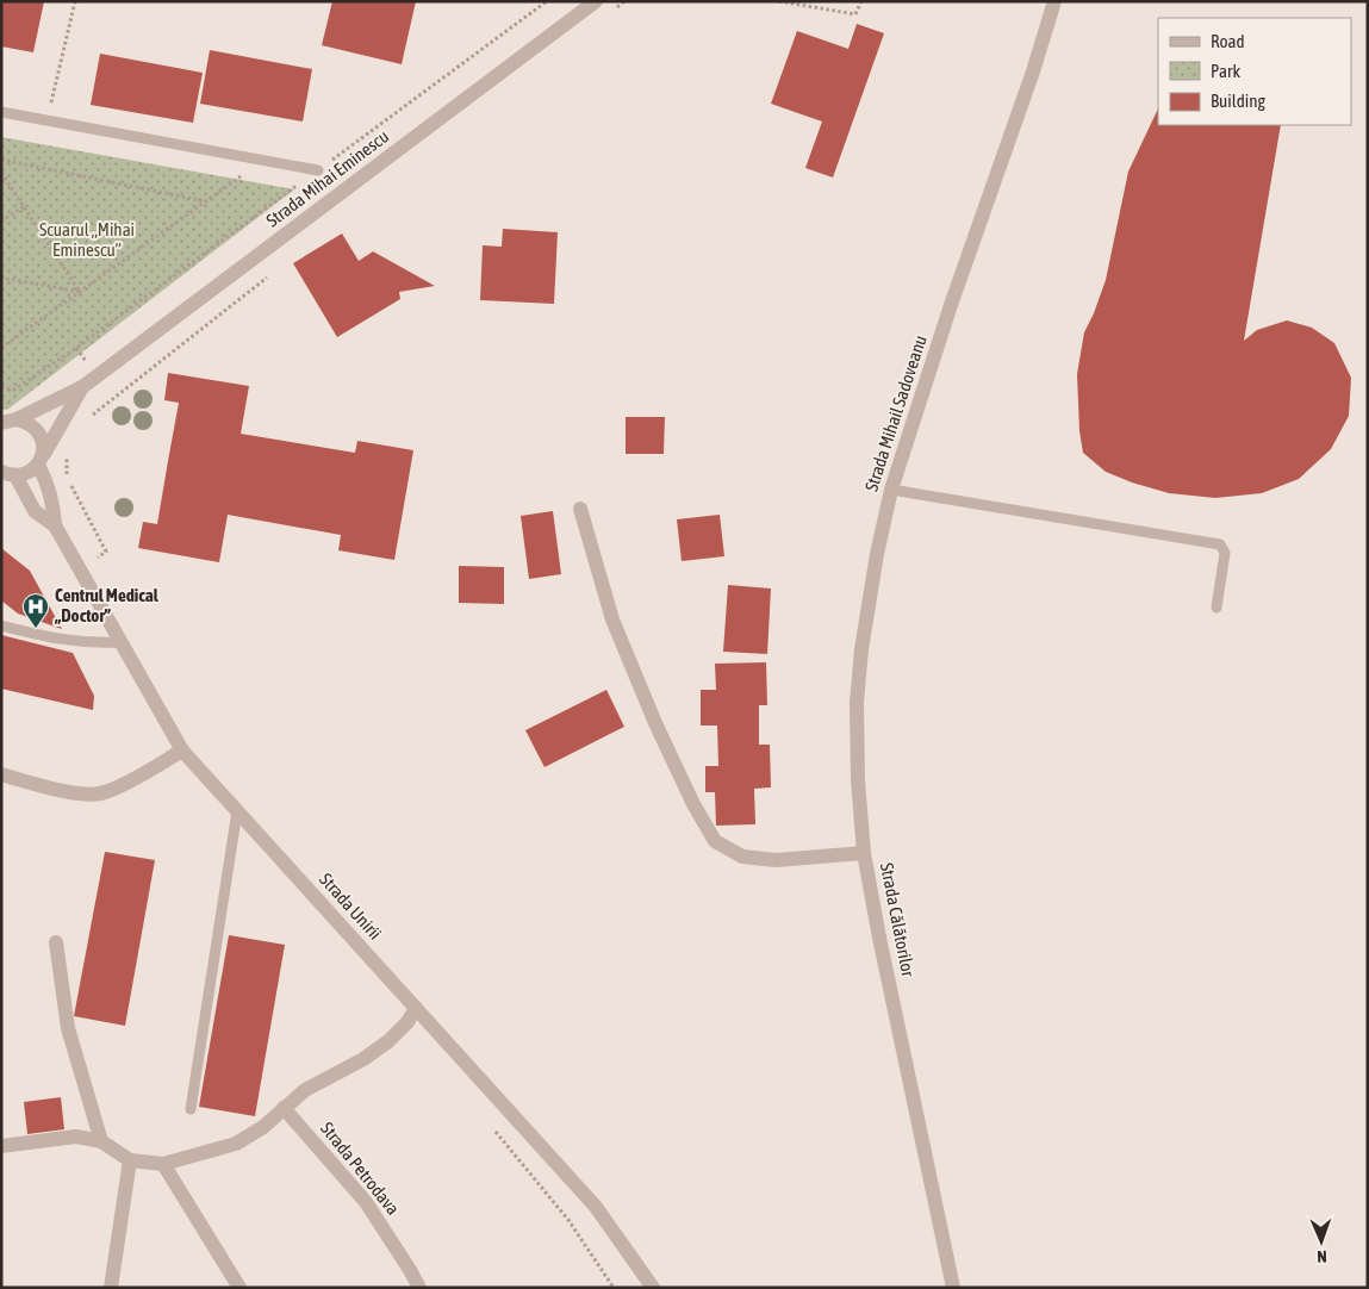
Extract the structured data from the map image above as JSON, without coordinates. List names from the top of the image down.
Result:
{
  "streets": {
    "street": [
      "Strada Mihai Eminescu",
      "Strada Mihail Sadoveanu",
      "Strada Unirii",
      "Strada Călătorilor",
      "Strada Petrodava"
    ]
  },
  "crossings": [
    ["Strada Mihai Eminescu", "Strada Unirii"],
    ["Strada Mihail Sadoveanu", "Strada Călătorilor"]
  ],
  "parks": ["Scuarul „Mihai Eminescu”"],
  "places": {
    "hospital": ["Centrul Medical „Doctor”"]
  },
  "legend": ["Road", "Park", "Building"],
  "north": "bottom"
}
